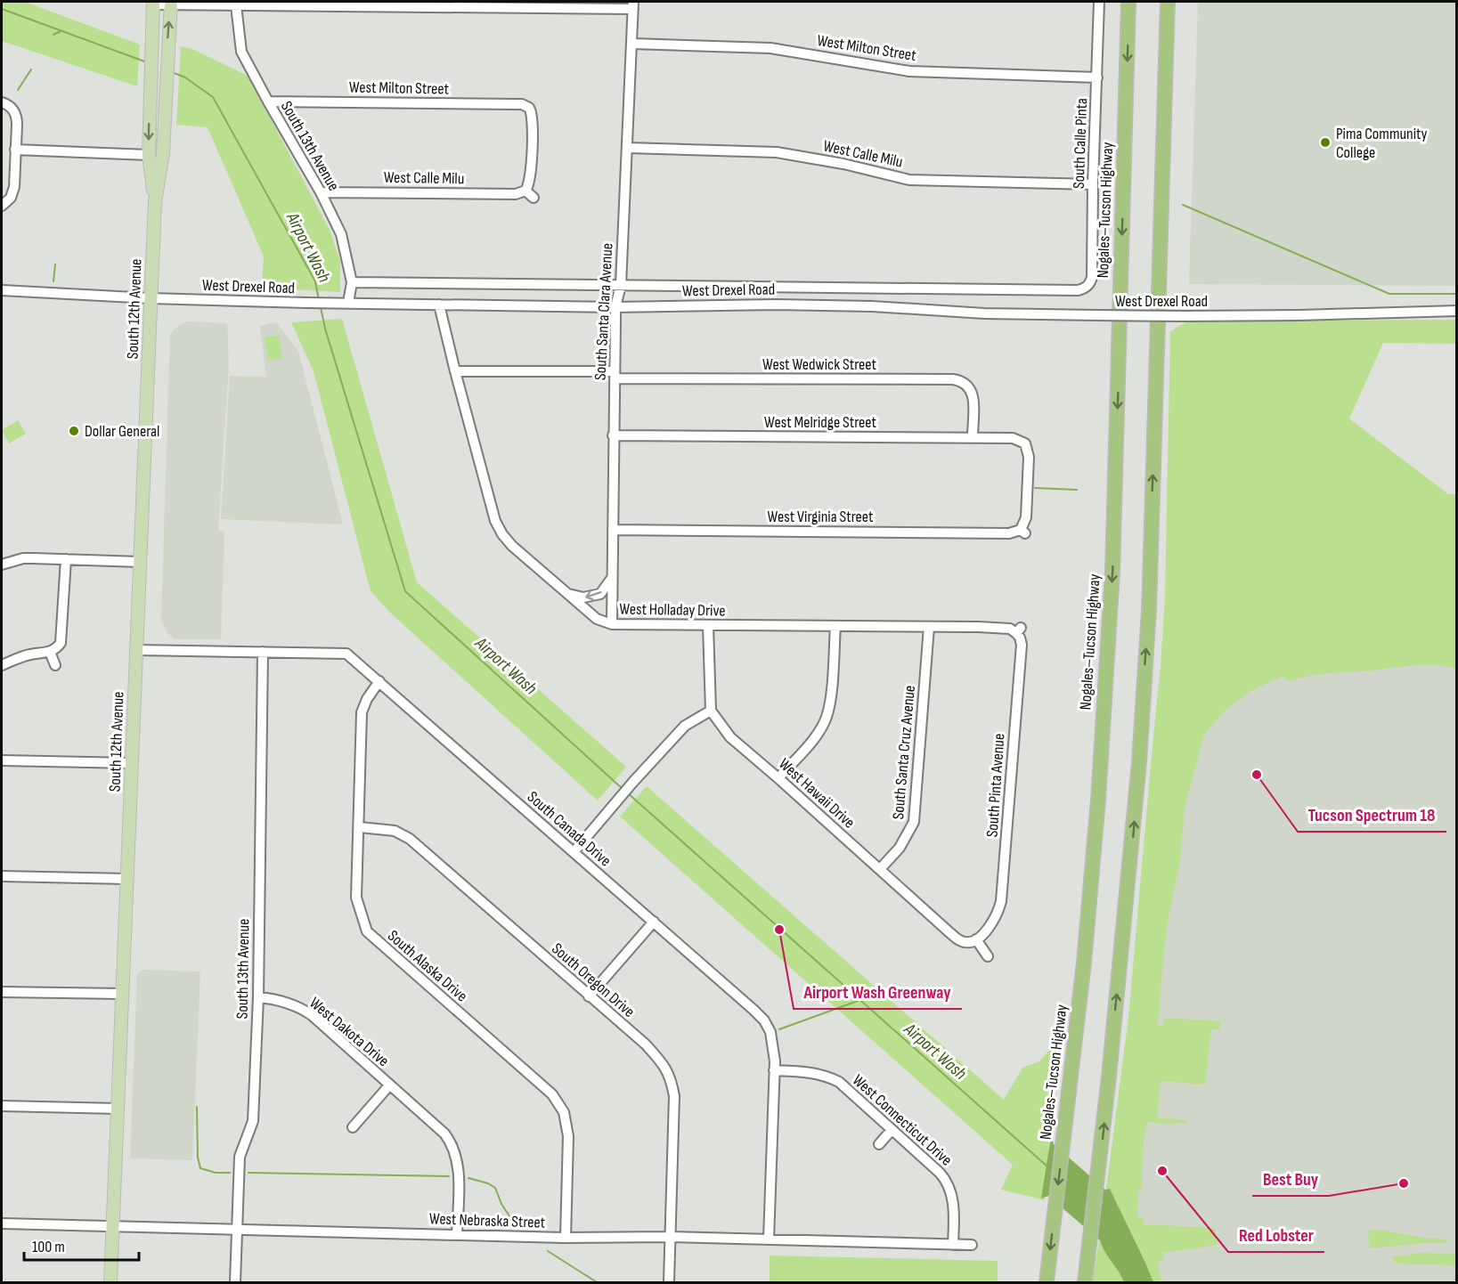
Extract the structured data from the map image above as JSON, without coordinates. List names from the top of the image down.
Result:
{
  "streets": {
    "highway": ["Nogales–Tucson Highway"],
    "main road": ["South 12th Avenue"],
    "street": [
      "West Milton Street",
      "South Calle Pinta",
      "South 13th Avenue",
      "West Calle Milu",
      "West Drexel Road",
      "South Santa Clara Avenue",
      "West Wedwick Street",
      "West Melridge Street",
      "West Virginia Street",
      "West Holladay Drive",
      "South Santa Cruz Avenue",
      "South Pinta Avenue",
      "West Hawaii Drive",
      "South Canada Drive",
      "South Alaska Drive",
      "South Oregon Drive",
      "West Dakota Drive",
      "West Connecticut Drive",
      "West Nebraska Street"
    ]
  },
  "crossings": [
    ["West Milton Street", "South Calle Pinta"],
    ["West Milton Street", "South 13th Avenue"],
    ["West Milton Street", "West Calle Milu"],
    ["West Milton Street", "South Santa Clara Avenue"],
    ["South Calle Pinta", "West Calle Milu"],
    ["South Calle Pinta", "West Drexel Road"],
    ["South 13th Avenue", "West Calle Milu"],
    ["South 13th Avenue", "West Drexel Road"],
    ["South 13th Avenue", "South Canada Drive"],
    ["South 13th Avenue", "West Dakota Drive"],
    ["South 13th Avenue", "West Nebraska Street"],
    ["West Calle Milu", "South Santa Clara Avenue"],
    ["West Drexel Road", "South 12th Avenue"],
    ["West Drexel Road", "South Santa Clara Avenue"],
    ["West Drexel Road", "West Holladay Drive"],
    ["South 12th Avenue", "South Canada Drive"],
    ["South 12th Avenue", "West Nebraska Street"],
    ["South Santa Clara Avenue", "West Wedwick Street"],
    ["South Santa Clara Avenue", "West Melridge Street"],
    ["South Santa Clara Avenue", "West Virginia Street"],
    ["South Santa Clara Avenue", "West Holladay Drive"],
    ["West Wedwick Street", "West Melridge Street"],
    ["West Wedwick Street", "West Holladay Drive"],
    ["West Melridge Street", "West Virginia Street"],
    ["West Holladay Drive", "South Santa Cruz Avenue"],
    ["West Holladay Drive", "South Pinta Avenue"],
    ["South Santa Cruz Avenue", "West Hawaii Drive"],
    ["South Pinta Avenue", "West Hawaii Drive"],
    ["South Canada Drive", "South Alaska Drive"],
    ["South Canada Drive", "West Connecticut Drive"],
    ["South Canada Drive", "West Nebraska Street"],
    ["South Alaska Drive", "South Oregon Drive"],
    ["South Alaska Drive", "West Nebraska Street"],
    ["South Oregon Drive", "West Nebraska Street"],
    ["West Dakota Drive", "West Nebraska Street"],
    ["West Connecticut Drive", "West Nebraska Street"]
  ],
  "water": ["Airport Wash"],
  "places": [
    "Pima Community College",
    "Dollar General",
    "Tucson Spectrum 18",
    "Airport Wash Greenway",
    "Red Lobster",
    "Best Buy"
  ],
  "scale_bar": "100 m"
}
